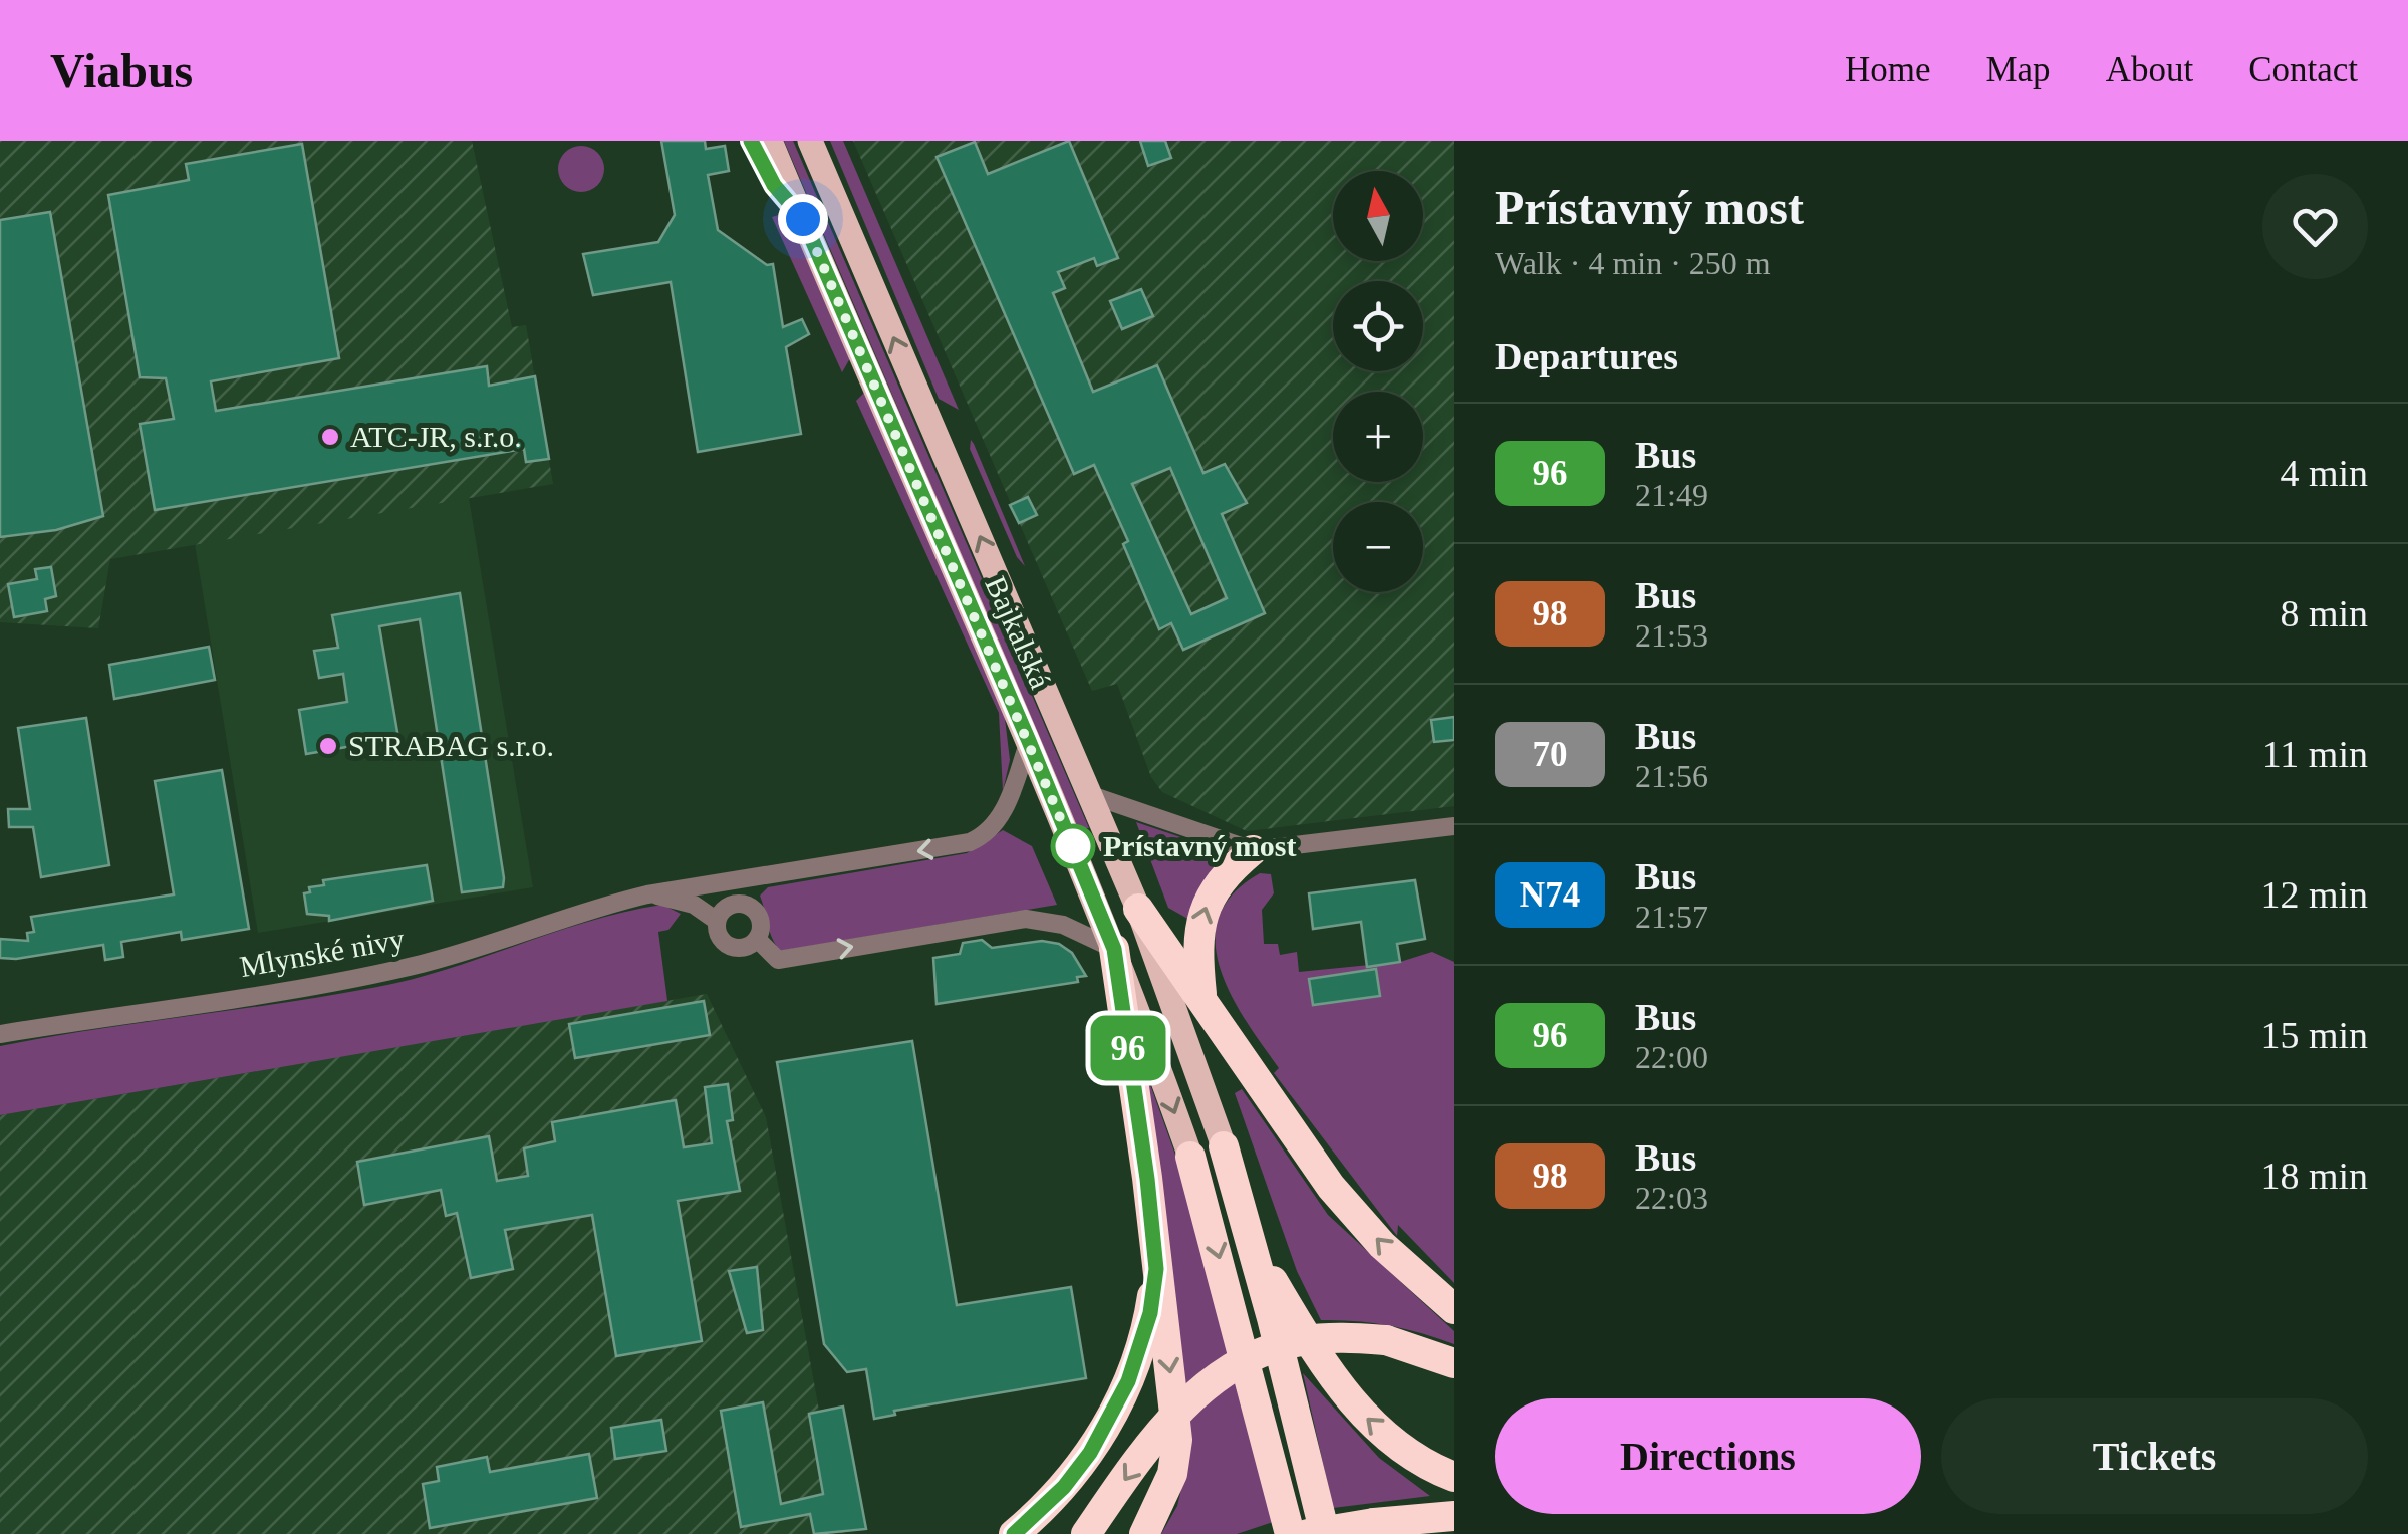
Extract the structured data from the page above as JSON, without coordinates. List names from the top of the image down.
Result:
{
  "streets": {
    "main road": ["Bajkalská"],
    "street": ["Mlynské nivy"]
  },
  "crossings": [
    ["Bajkalská", "Mlynské nivy"]
  ],
  "places": ["ATC-JR, s.r.o.", "STRABAG s.r.o.", "Prístavný most"],
  "lines": ["bus line 96"],
  "north": "top",
  "page": {
    "header": "Viabus",
    "nav": [
      "Home",
      "Map",
      "About",
      "Contact"
    ],
    "on_map": "96",
    "heading": [
      ["Prístavný most", "Walk · 4 min · 250 m"],
      "Departures"
    ],
    "map_buttons": ["+", "−"],
    "list": [
      {
        "mark": "96",
        "name": "Bus",
        "note": "21:49",
        "value": "4 min"
      },
      {
        "mark": "98",
        "name": "Bus",
        "note": "21:53",
        "value": "8 min"
      },
      {
        "mark": "70",
        "name": "Bus",
        "note": "21:56",
        "value": "11 min"
      },
      {
        "mark": "N74",
        "name": "Bus",
        "note": "21:57",
        "value": "12 min"
      },
      {
        "mark": "96",
        "name": "Bus",
        "note": "22:00",
        "value": "15 min"
      },
      {
        "mark": "98",
        "name": "Bus",
        "note": "22:03",
        "value": "18 min"
      }
    ],
    "buttons": ["Directions", "Tickets"]
  }
}
